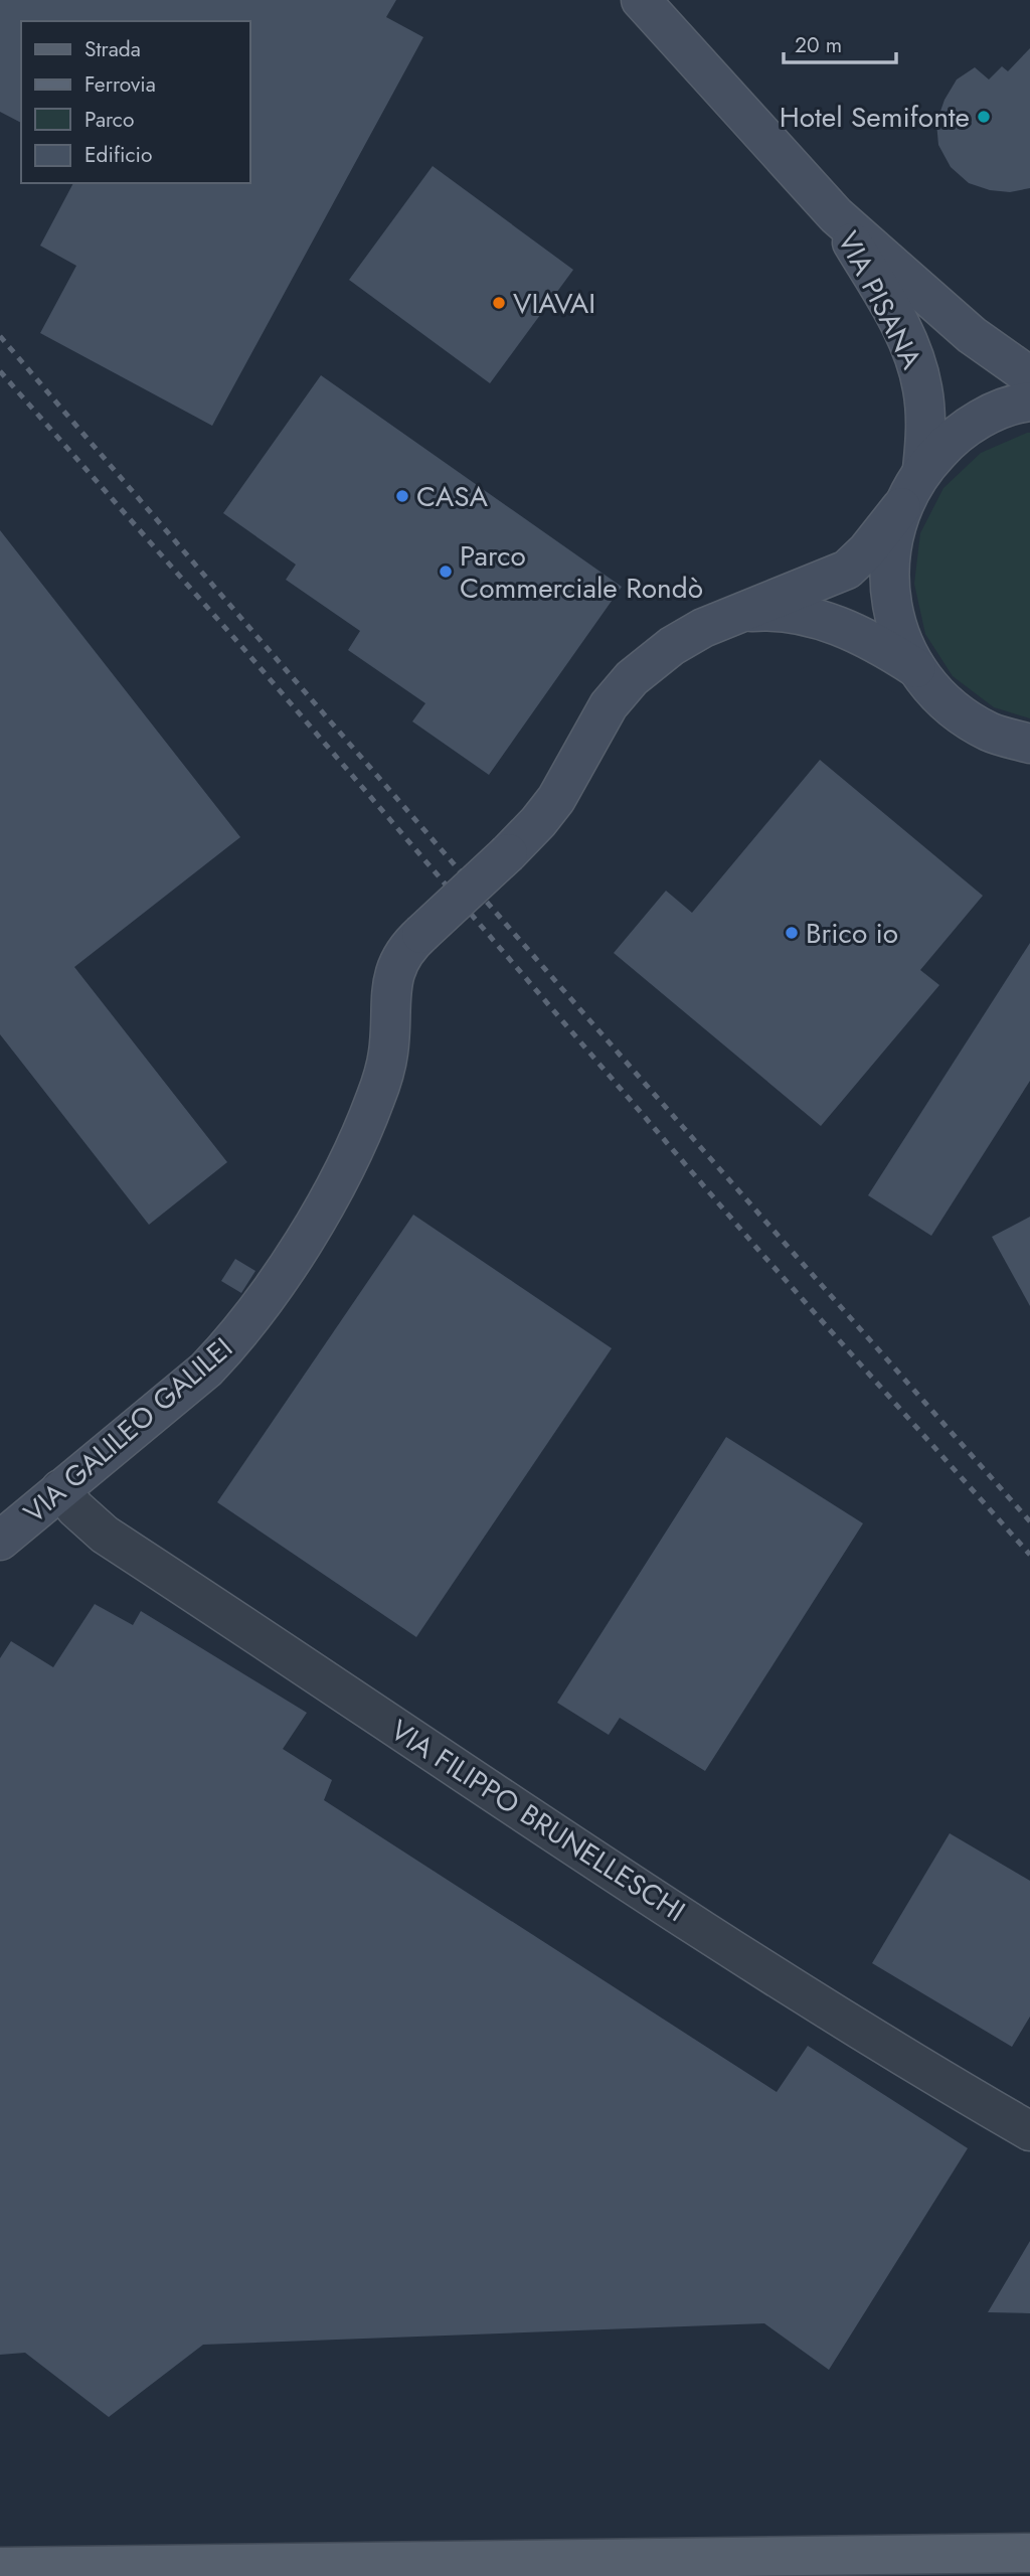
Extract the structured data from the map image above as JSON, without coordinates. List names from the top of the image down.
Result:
{
  "streets": {
    "street": ["VIA PISANA", "VIA GALILEO GALILEI", "VIA FILIPPO BRUNELLESCHI"]
  },
  "crossings": [
    ["VIA PISANA", "VIA GALILEO GALILEI"],
    ["VIA GALILEO GALILEI", "VIA FILIPPO BRUNELLESCHI"]
  ],
  "places": [
    "Hotel Semifonte",
    "VIAVAI",
    "CASA",
    "Parco Commerciale Rondò",
    "Brico io"
  ],
  "legend": [
    "Strada",
    "Ferrovia",
    "Parco",
    "Edificio"
  ],
  "scale_bar": "20 m"
}
